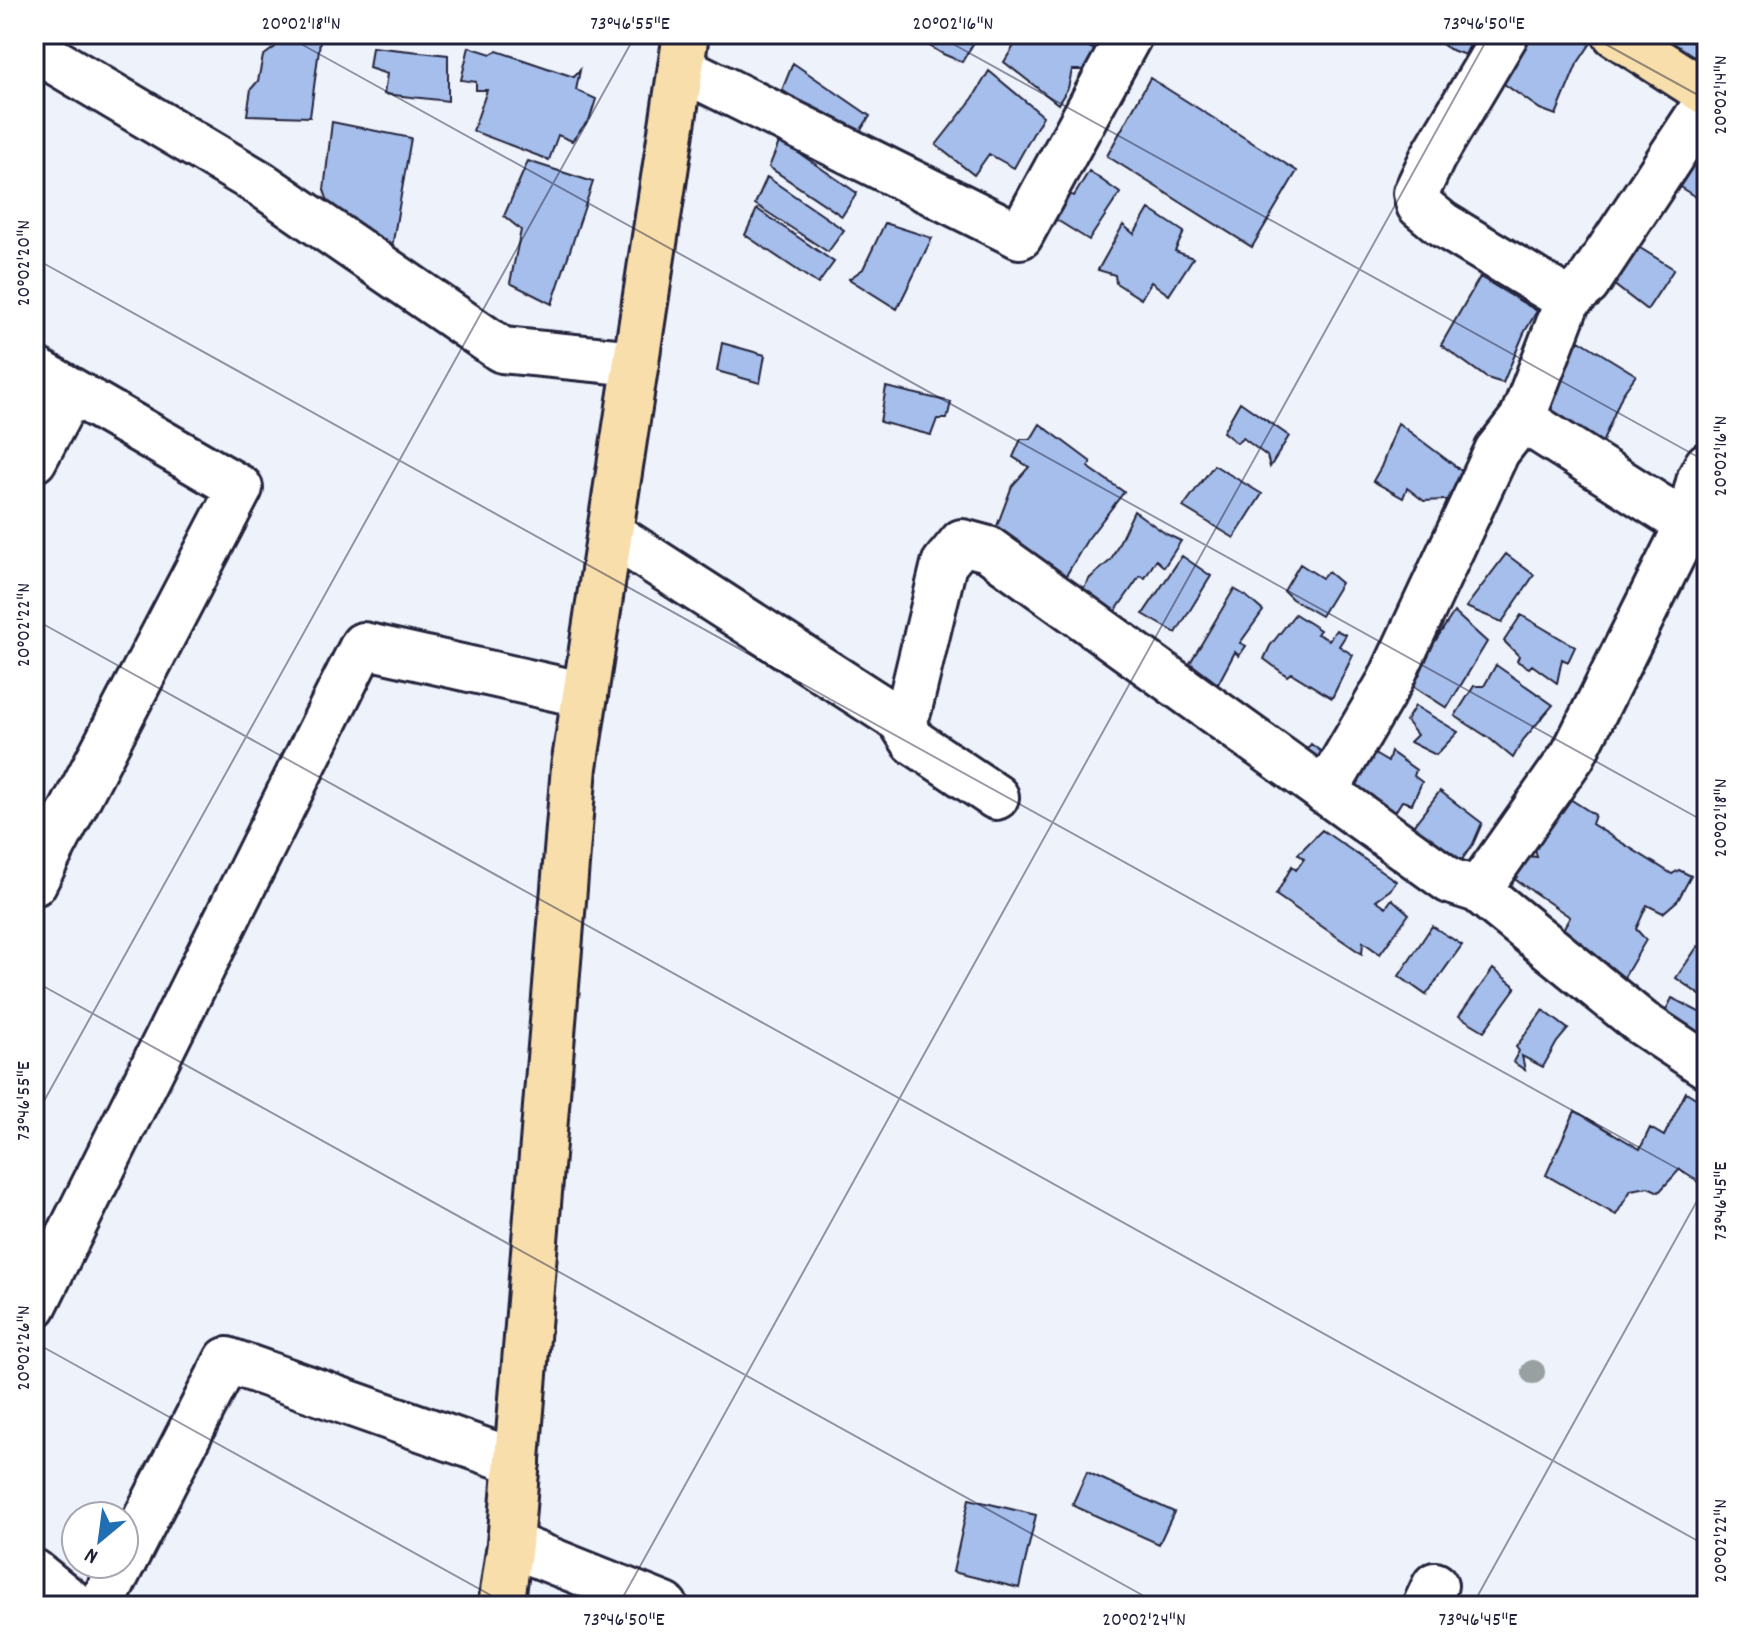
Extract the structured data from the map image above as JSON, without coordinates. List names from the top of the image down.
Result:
{
  "north": "bottom left",
  "coordinates": [
    "20°02'18\"N",
    "73°46'55\"E",
    "20°02'16\"N",
    "73°46'50\"E",
    "20°02'14\"N",
    "20°02'20\"N",
    "20°02'22\"N",
    "73°46'45\"E",
    "20°02'26\"N",
    "20°02'24\"N"
  ]
}
